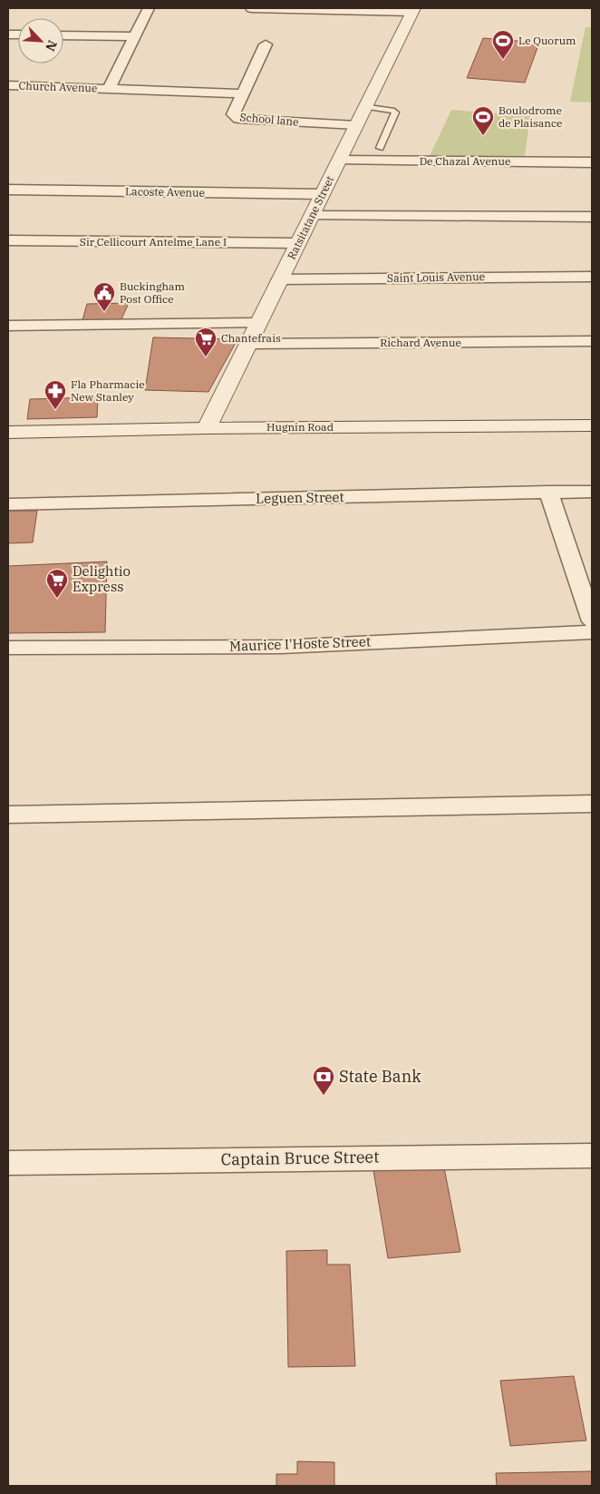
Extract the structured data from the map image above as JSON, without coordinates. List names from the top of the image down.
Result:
{
  "streets": {
    "street": [
      "Church Avenue",
      "School lane",
      "De Chazal Avenue",
      "Lacoste Avenue",
      "Ratsitatane Street",
      "Sir Cellicourt Antelme Lane I",
      "Saint Louis Avenue",
      "Richard Avenue",
      "Hugnin Road",
      "Leguen Street",
      "Maurice I'Hoste Street",
      "Captain Bruce Street"
    ]
  },
  "crossings": [
    ["Church Avenue", "School lane"],
    ["School lane", "Ratsitatane Street"],
    ["De Chazal Avenue", "Ratsitatane Street"],
    ["Lacoste Avenue", "Ratsitatane Street"],
    ["Ratsitatane Street", "Sir Cellicourt Antelme Lane I"],
    ["Ratsitatane Street", "Saint Louis Avenue"],
    ["Ratsitatane Street", "Richard Avenue"],
    ["Ratsitatane Street", "Hugnin Road"]
  ],
  "places": {
    "sports": ["Le Quorum", "Boulodrome de Plaisance"],
    "public building": ["Buckingham Post Office"],
    "supermarket": ["Chantefrais", "Delightio Express"],
    "pharmacy": ["Fla Pharmacie New Stanley"],
    "bank": ["State Bank"]
  },
  "north": "bottom right"
}
